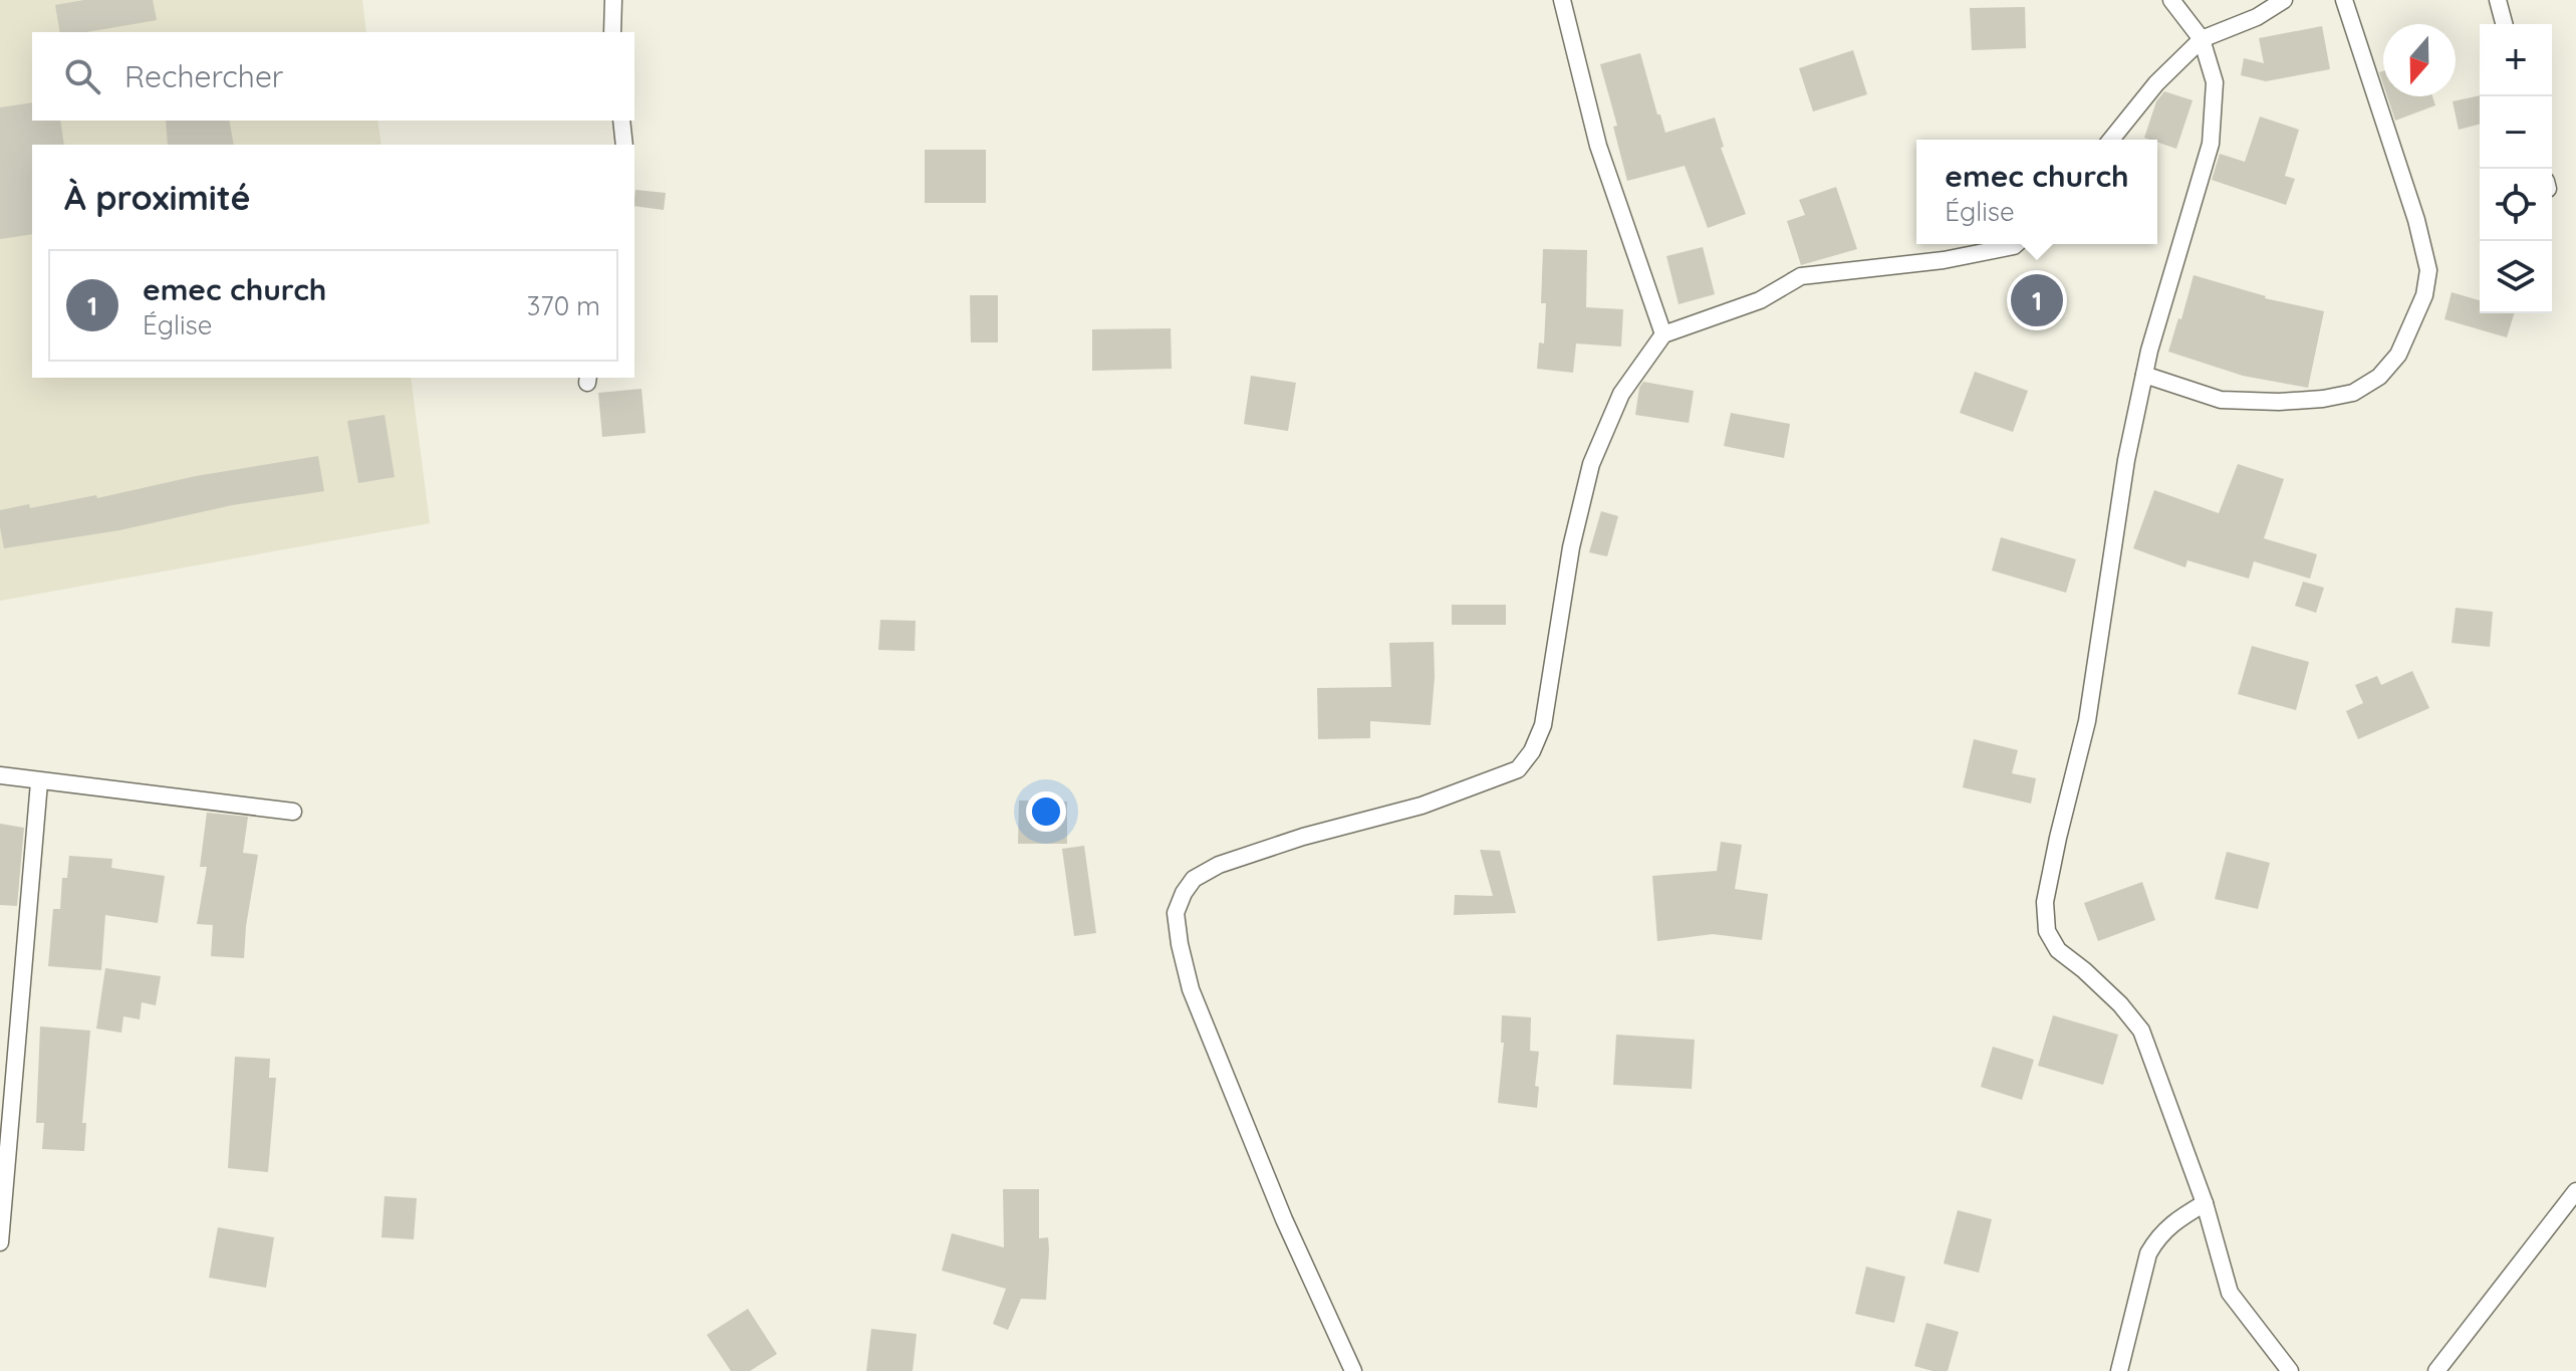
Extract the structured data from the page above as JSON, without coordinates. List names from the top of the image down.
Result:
{
  "north": "bottom",
  "page": {
    "map_buttons": ["+", "−"],
    "search": "Rechercher",
    "popup": ["emec church", "Église"],
    "heading": "À proximité",
    "list": [
      {
        "mark": "1",
        "name": "emec church",
        "note": "Église",
        "value": "370 m"
      }
    ],
    "pins": "1"
  }
}
